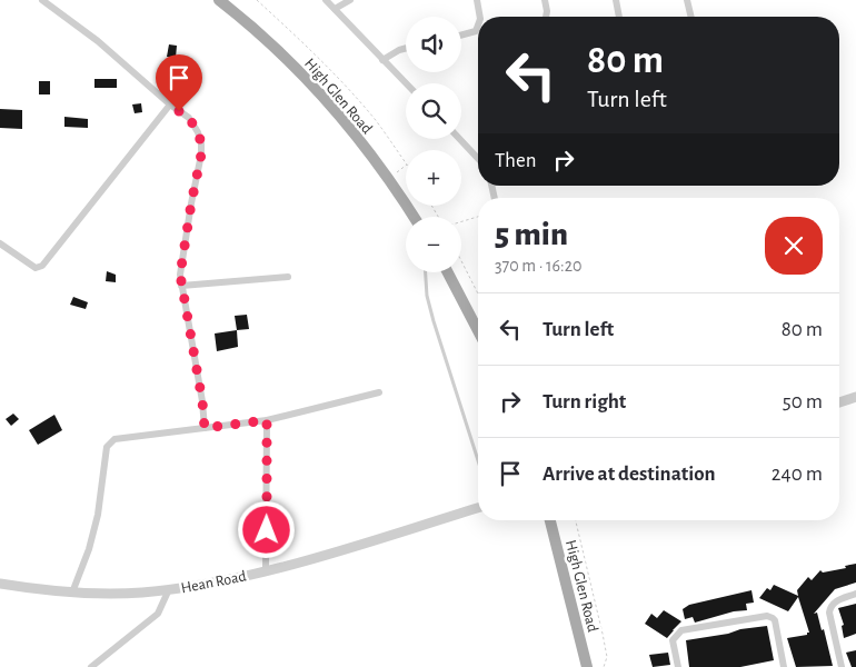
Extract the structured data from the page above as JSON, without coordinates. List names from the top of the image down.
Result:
{
  "streets": {
    "main road": ["High Glen Road"],
    "street": ["Hean Road"]
  },
  "page": {
    "map_buttons": ["+", "−"],
    "turn": ["80 m", "Turn left"],
    "then": "Then",
    "heading": ["5 min", "370 m · 16:20"],
    "list": [
      {
        "name": "Turn left",
        "value": "80 m"
      },
      {
        "name": "Turn right",
        "value": "50 m"
      },
      {
        "name": "Arrive at destination",
        "value": "240 m"
      }
    ]
  }
}
